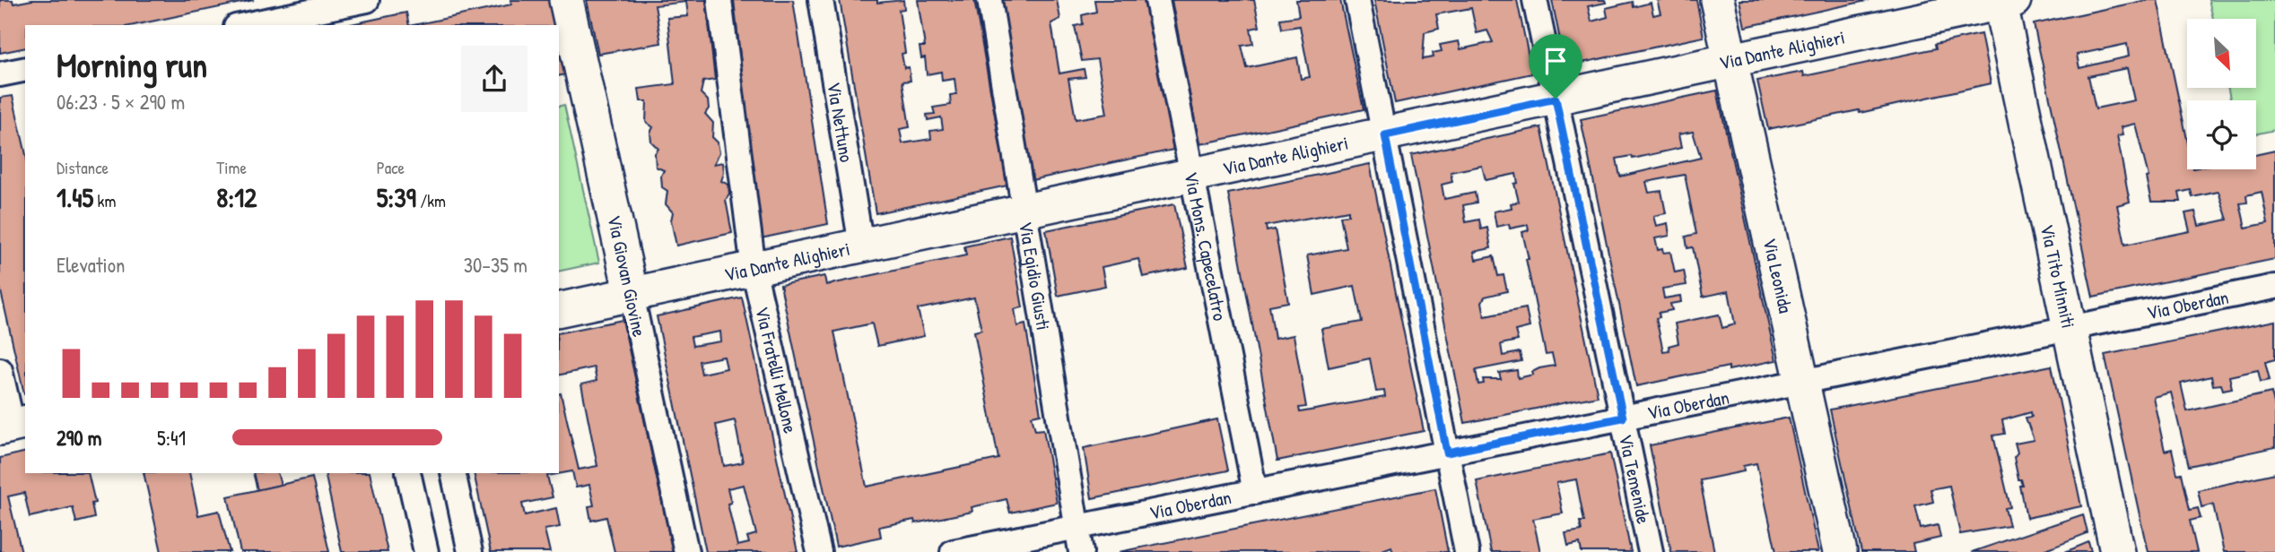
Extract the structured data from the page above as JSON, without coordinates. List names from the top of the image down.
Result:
{
  "streets": {
    "street": [
      "Via Dante Alighieri",
      "Via Nettuno",
      "Via Mons. Capecelatro",
      "Via Giovan Giovine",
      "Via Egidio Giusti",
      "Via Leonida",
      "Via Tito Minniti",
      "Via Oberdan",
      "Via Fratelli Mellone",
      "Via Temenide"
    ]
  },
  "crossings": [
    ["Via Dante Alighieri", "Via Nettuno"],
    ["Via Dante Alighieri", "Via Mons. Capecelatro"],
    ["Via Dante Alighieri", "Via Giovan Giovine"],
    ["Via Dante Alighieri", "Via Egidio Giusti"],
    ["Via Dante Alighieri", "Via Leonida"],
    ["Via Dante Alighieri", "Via Tito Minniti"],
    ["Via Dante Alighieri", "Via Fratelli Mellone"],
    ["Via Dante Alighieri", "Via Temenide"],
    ["Via Mons. Capecelatro", "Via Oberdan"],
    ["Via Egidio Giusti", "Via Oberdan"],
    ["Via Leonida", "Via Oberdan"],
    ["Via Tito Minniti", "Via Oberdan"],
    ["Via Oberdan", "Via Temenide"]
  ],
  "north": "bottom right",
  "page": {
    "heading": ["Morning run", "06:23 · 5 × 290 m"],
    "stats": [
      ["Distance", "1.45 km"],
      ["Time", "8:12"],
      ["Pace", "5:39 /km"]
    ],
    "chart": ["Elevation", "30–35 m"],
    "list": [
      {
        "name": "290 m",
        "note": "5:41"
      }
    ]
  }
}
